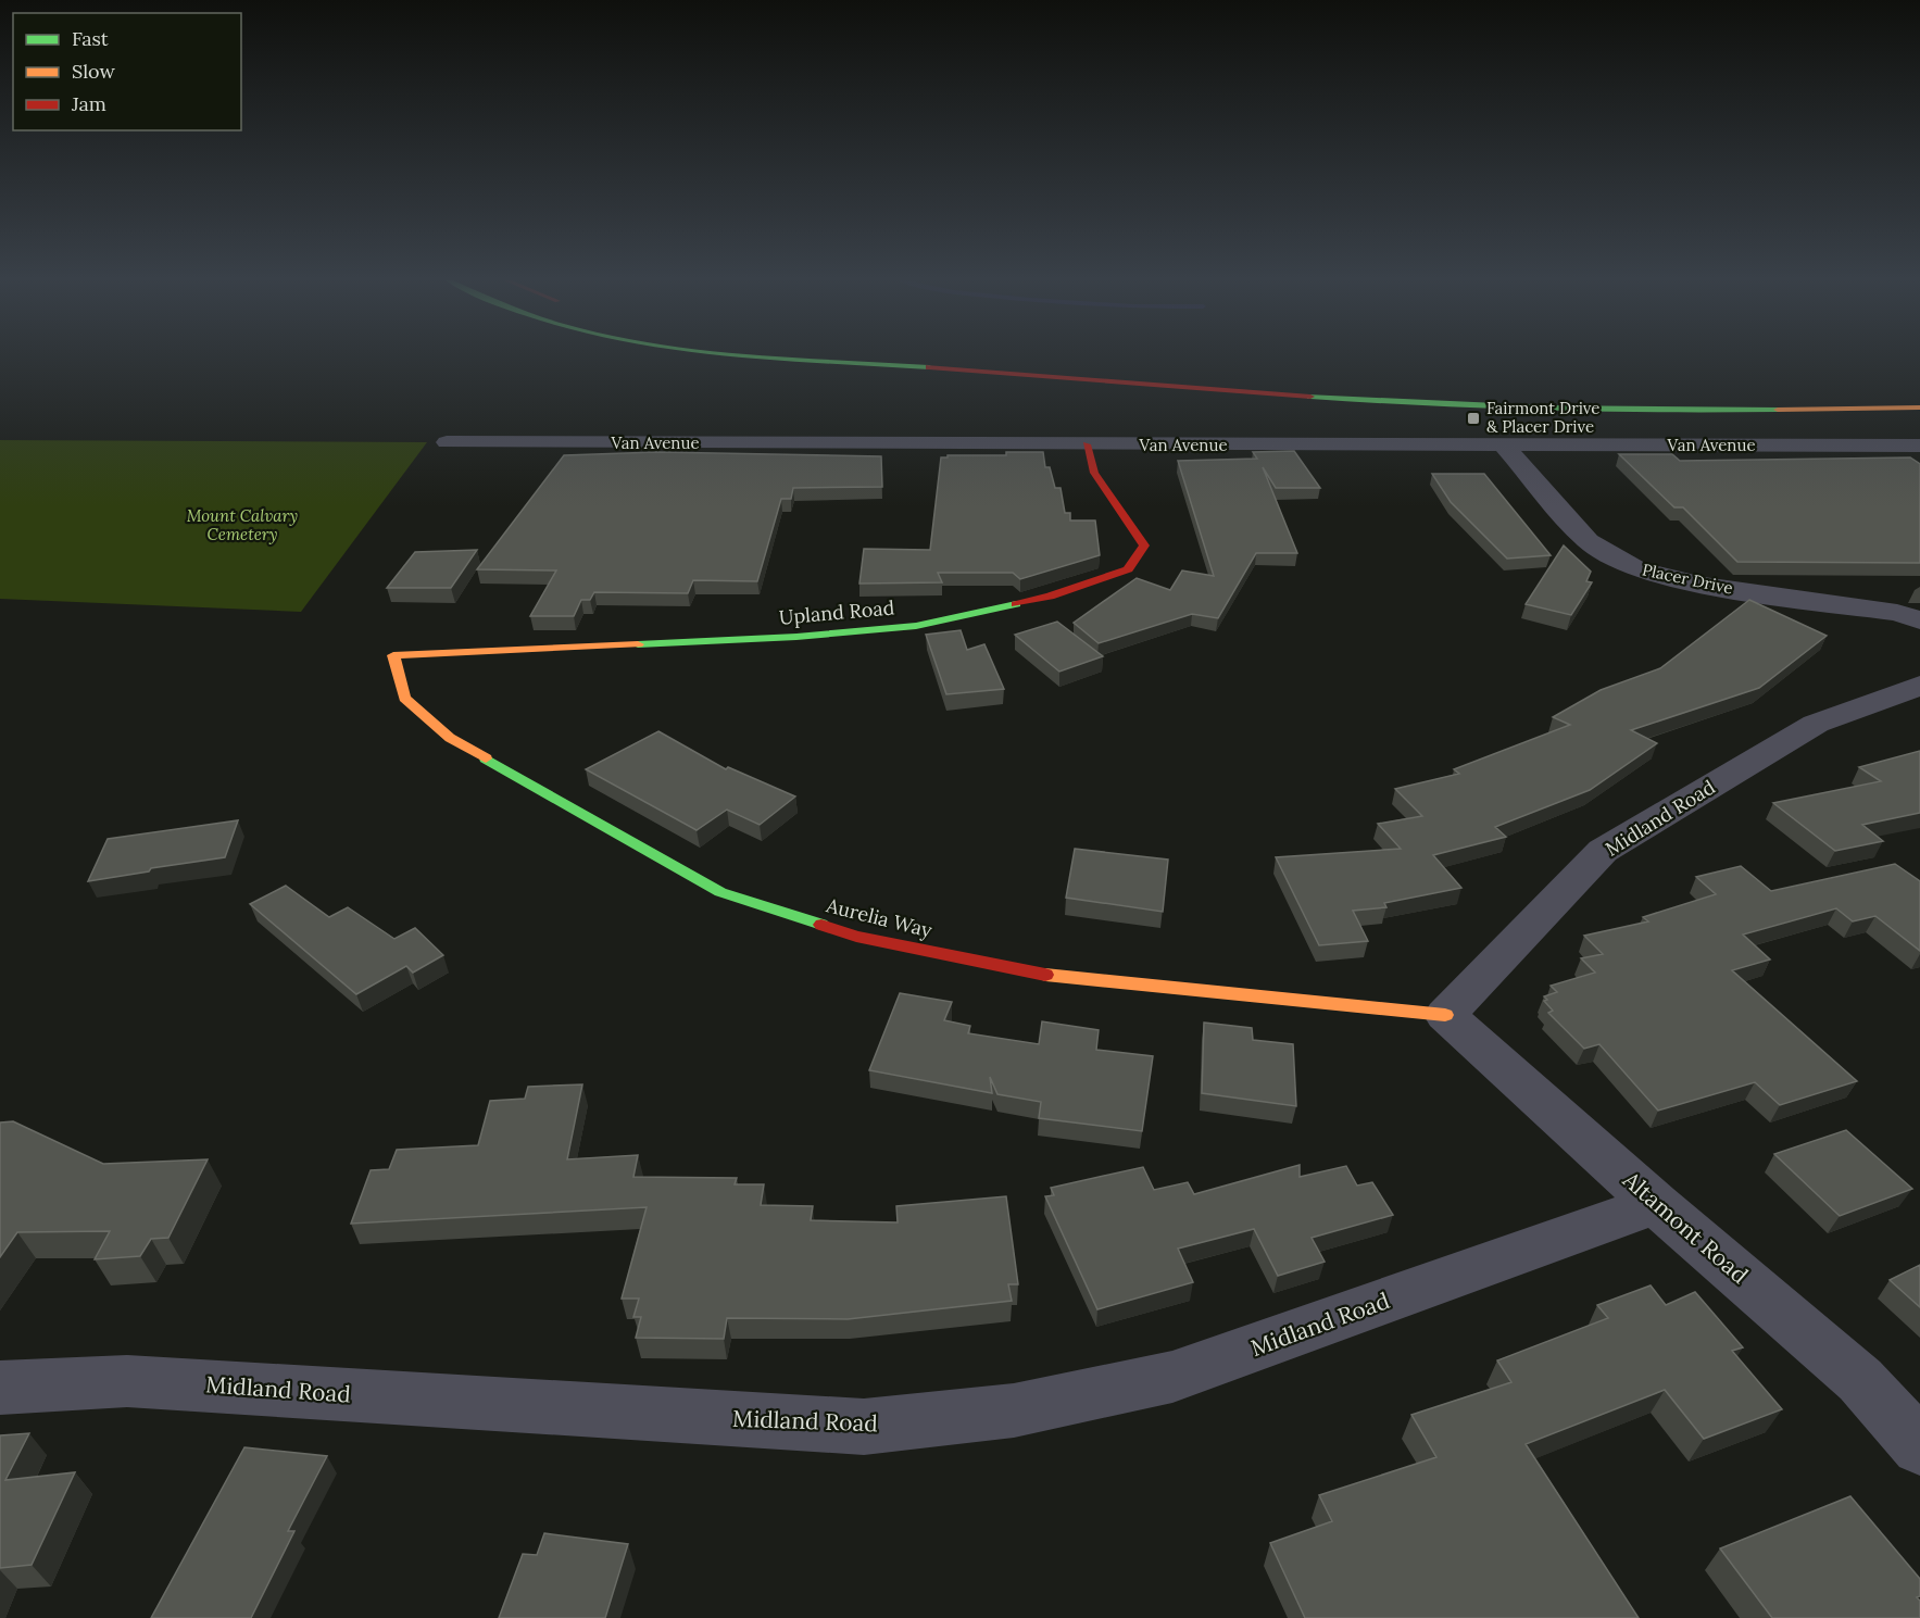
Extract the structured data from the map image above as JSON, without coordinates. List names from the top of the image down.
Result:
{
  "streets": {
    "main road": ["Upland Road", "Aurelia Way"],
    "street": [
      "Van Avenue",
      "Placer Drive",
      "Midland Road",
      "Altamont Road"
    ]
  },
  "crossings": [
    ["Van Avenue", "Placer Drive"],
    ["Van Avenue", "Upland Road"],
    ["Upland Road", "Aurelia Way"],
    ["Midland Road", "Aurelia Way"],
    ["Midland Road", "Altamont Road"],
    ["Aurelia Way", "Altamont Road"]
  ],
  "parks": ["Mount Calvary Cemetery"],
  "places": {
    "transit": ["Fairmont Drive & Placer Drive"]
  },
  "legend": ["Fast", "Slow", "Jam"]
}
